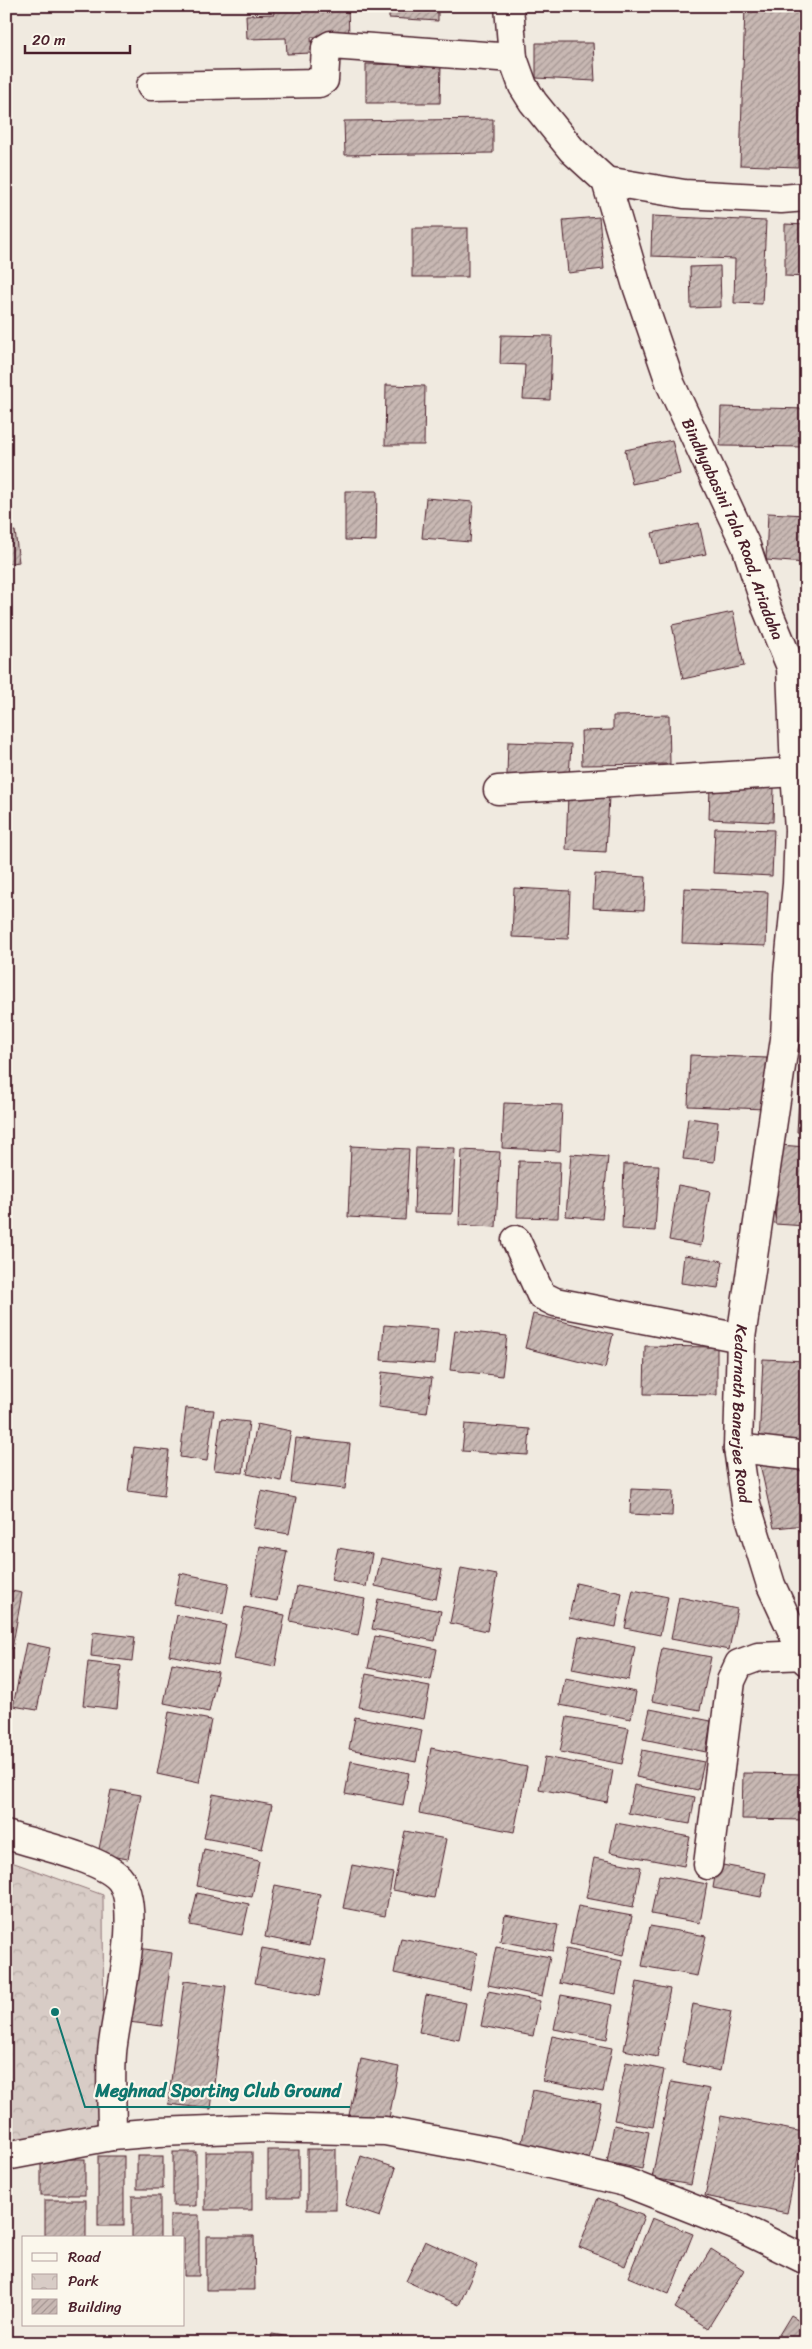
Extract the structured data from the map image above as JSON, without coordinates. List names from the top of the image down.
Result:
{
  "streets": {
    "street": ["Bindhyabasini Tala Road, Ariadaha", "Kedarnath Banerjee Road"]
  },
  "crossings": [
    ["Bindhyabasini Tala Road, Ariadaha", "Kedarnath Banerjee Road"]
  ],
  "places": ["Meghnad Sporting Club Ground"],
  "legend": ["Road", "Park", "Building"],
  "scale_bar": "20 m"
}
